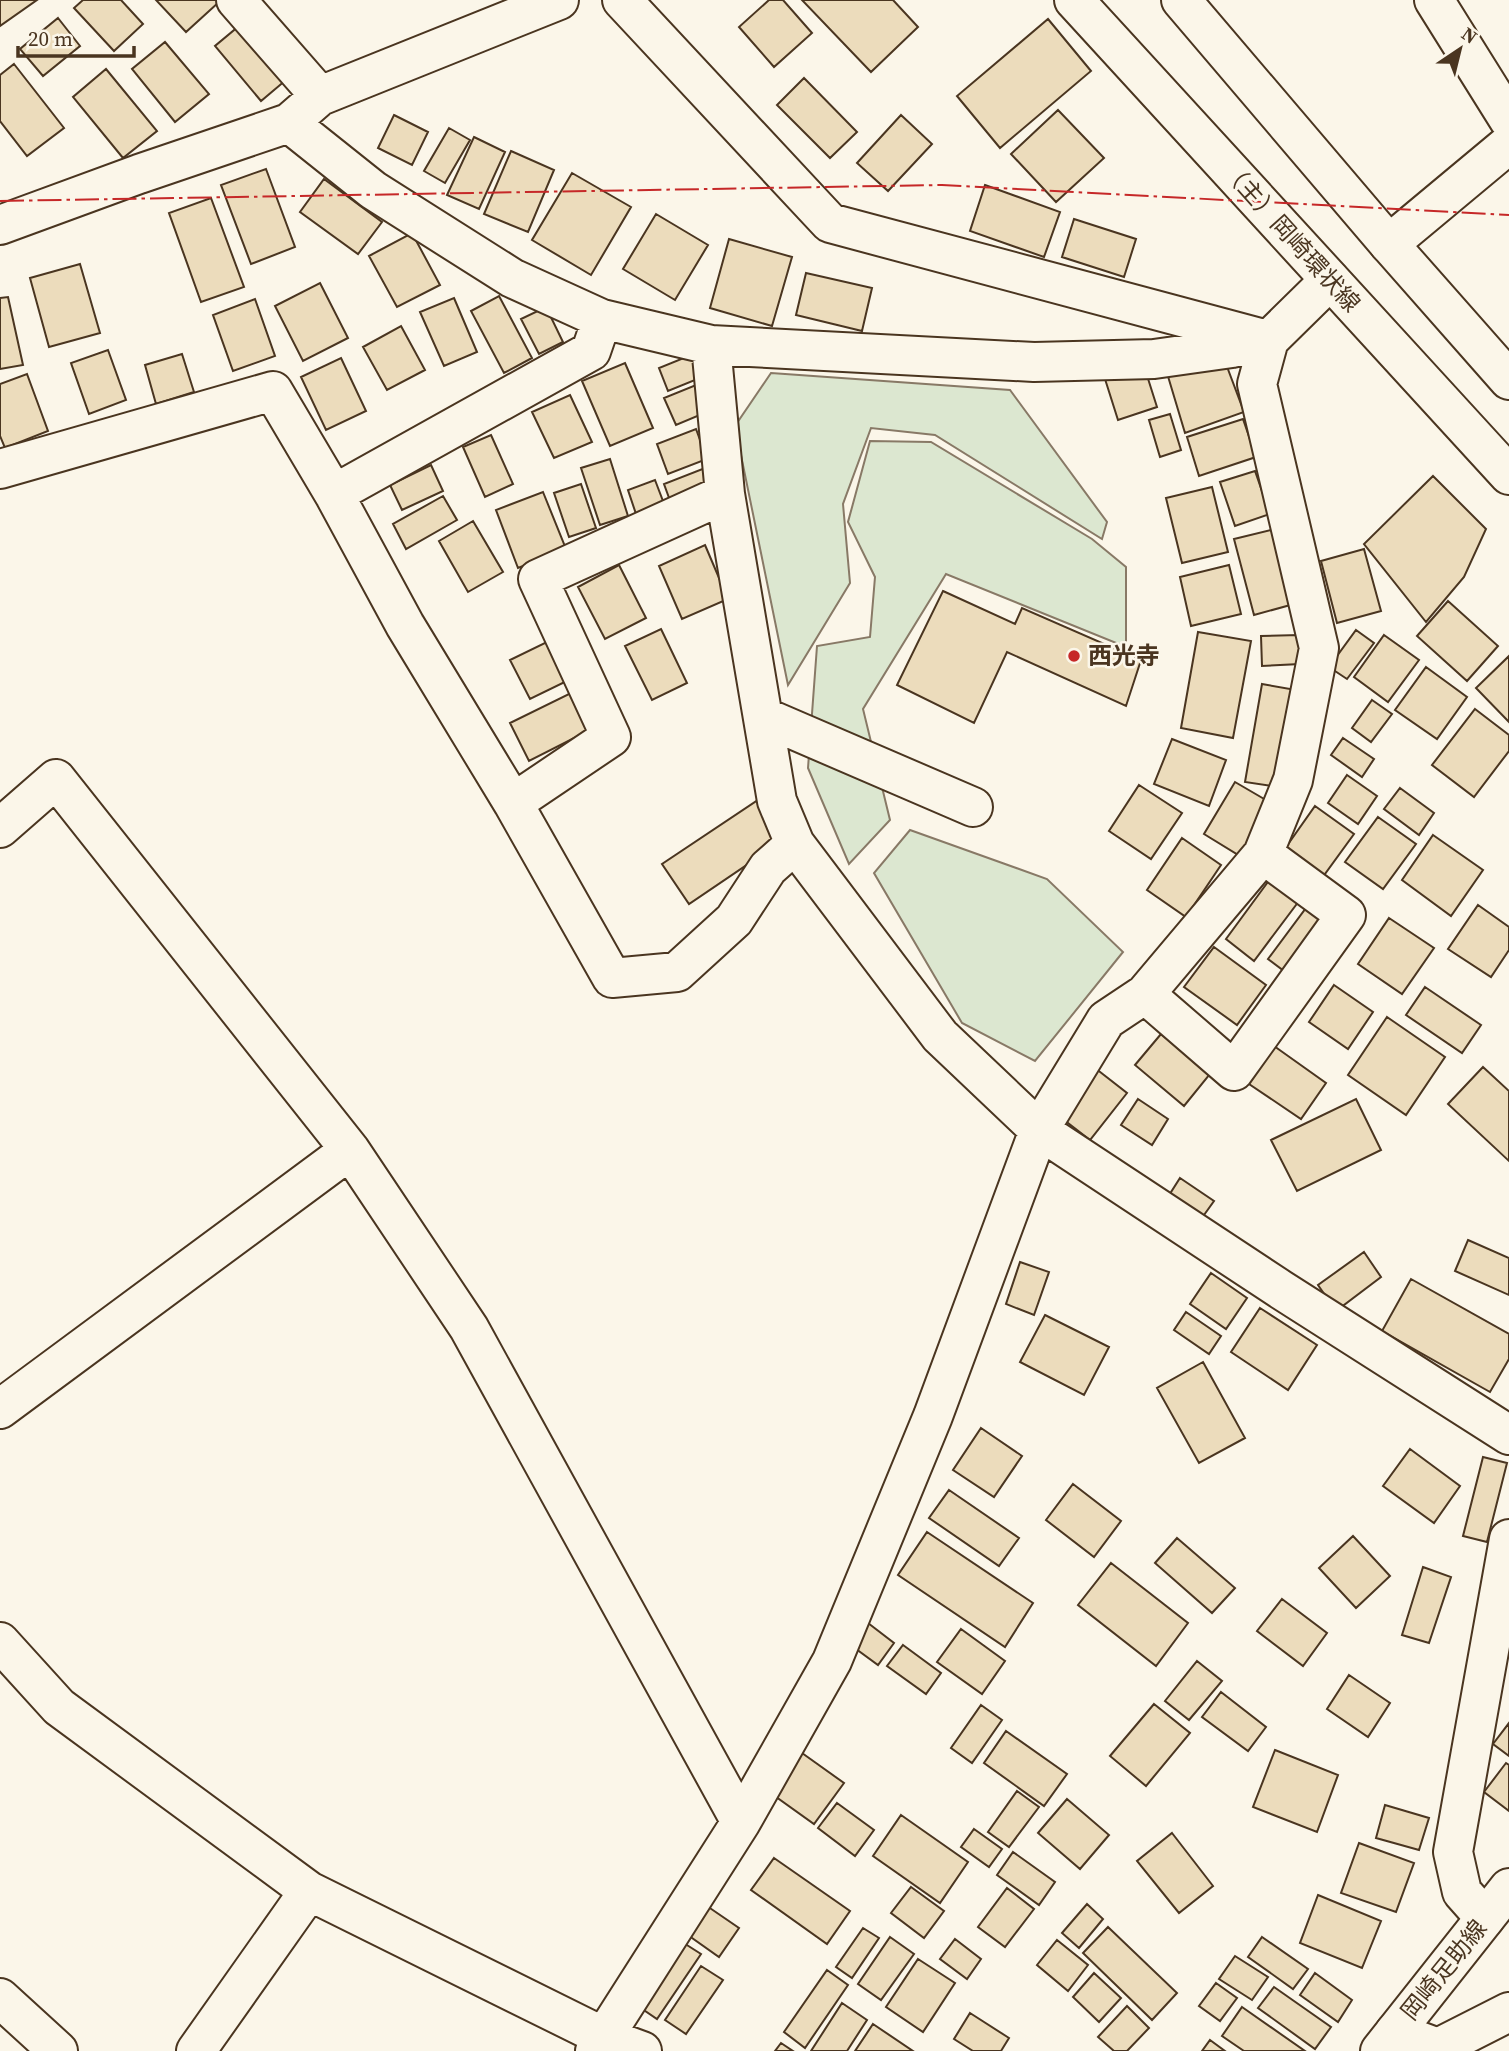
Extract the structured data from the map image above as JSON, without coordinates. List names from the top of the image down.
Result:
{
  "streets": {
    "street": ["（主）岡崎環状線", "岡崎足助線"]
  },
  "places": ["西光寺"],
  "scale_bar": "20 m",
  "north": "top right"
}
